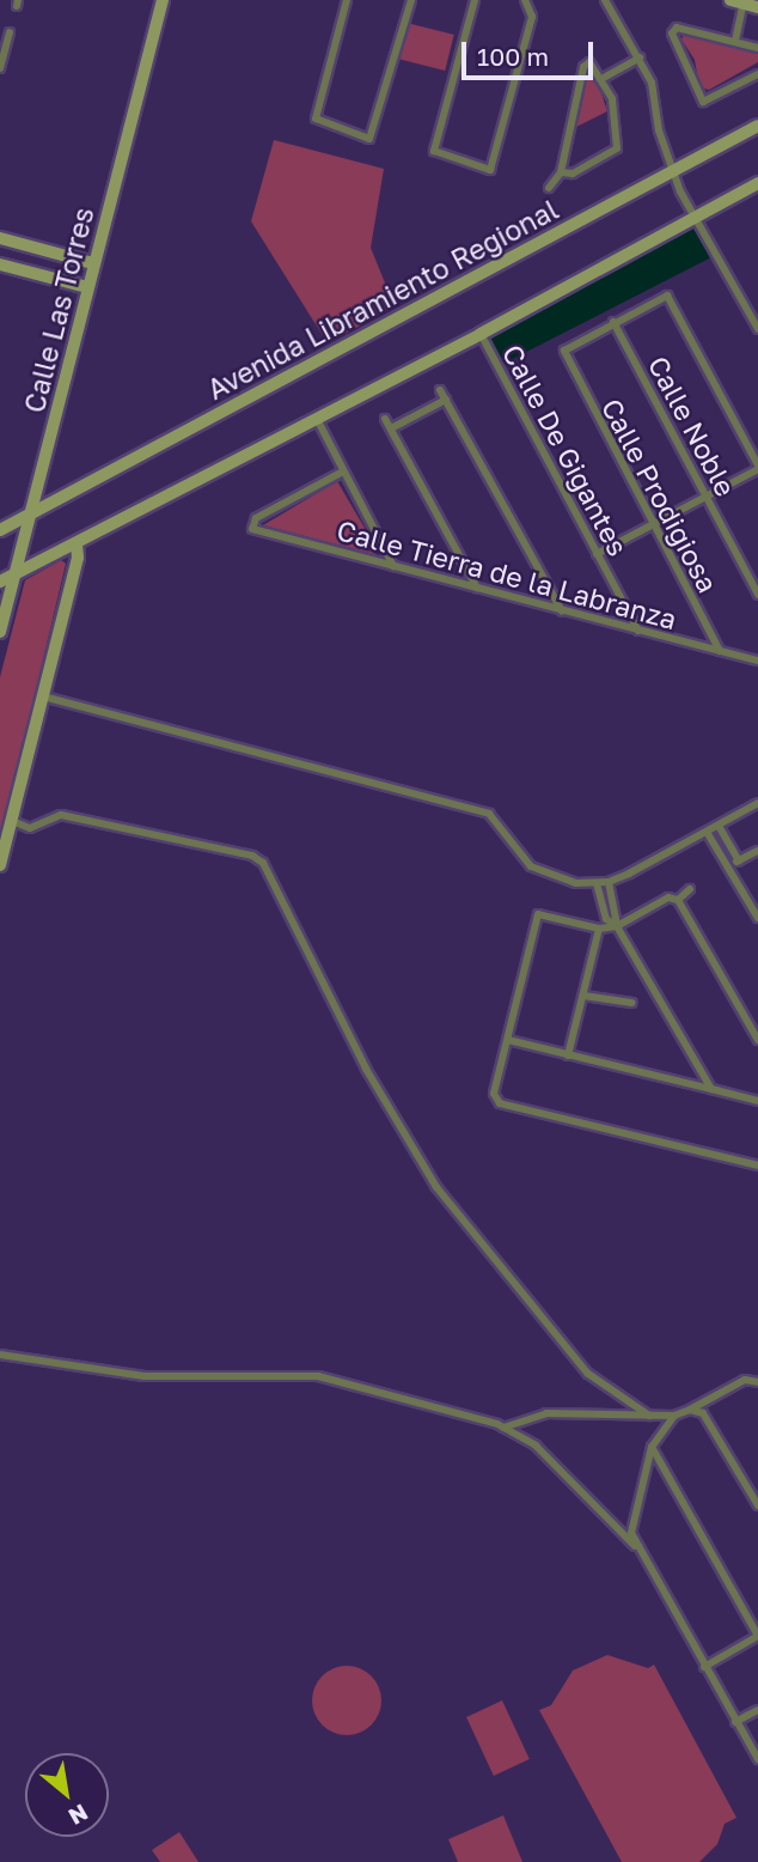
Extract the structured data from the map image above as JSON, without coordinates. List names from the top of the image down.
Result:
{
  "streets": {
    "street": [
      "Avenida Libramiento Regional",
      "Calle Las Torres",
      "Calle Noble",
      "Calle De Gigantes",
      "Calle Prodigiosa",
      "Calle Tierra de la Labranza"
    ]
  },
  "crossings": [
    ["Avenida Libramiento Regional", "Calle Las Torres"],
    ["Calle Noble", "Calle Prodigiosa"],
    ["Calle De Gigantes", "Calle Tierra de la Labranza"],
    ["Calle Prodigiosa", "Calle Tierra de la Labranza"]
  ],
  "scale_bar": "100 m",
  "north": "bottom right"
}
